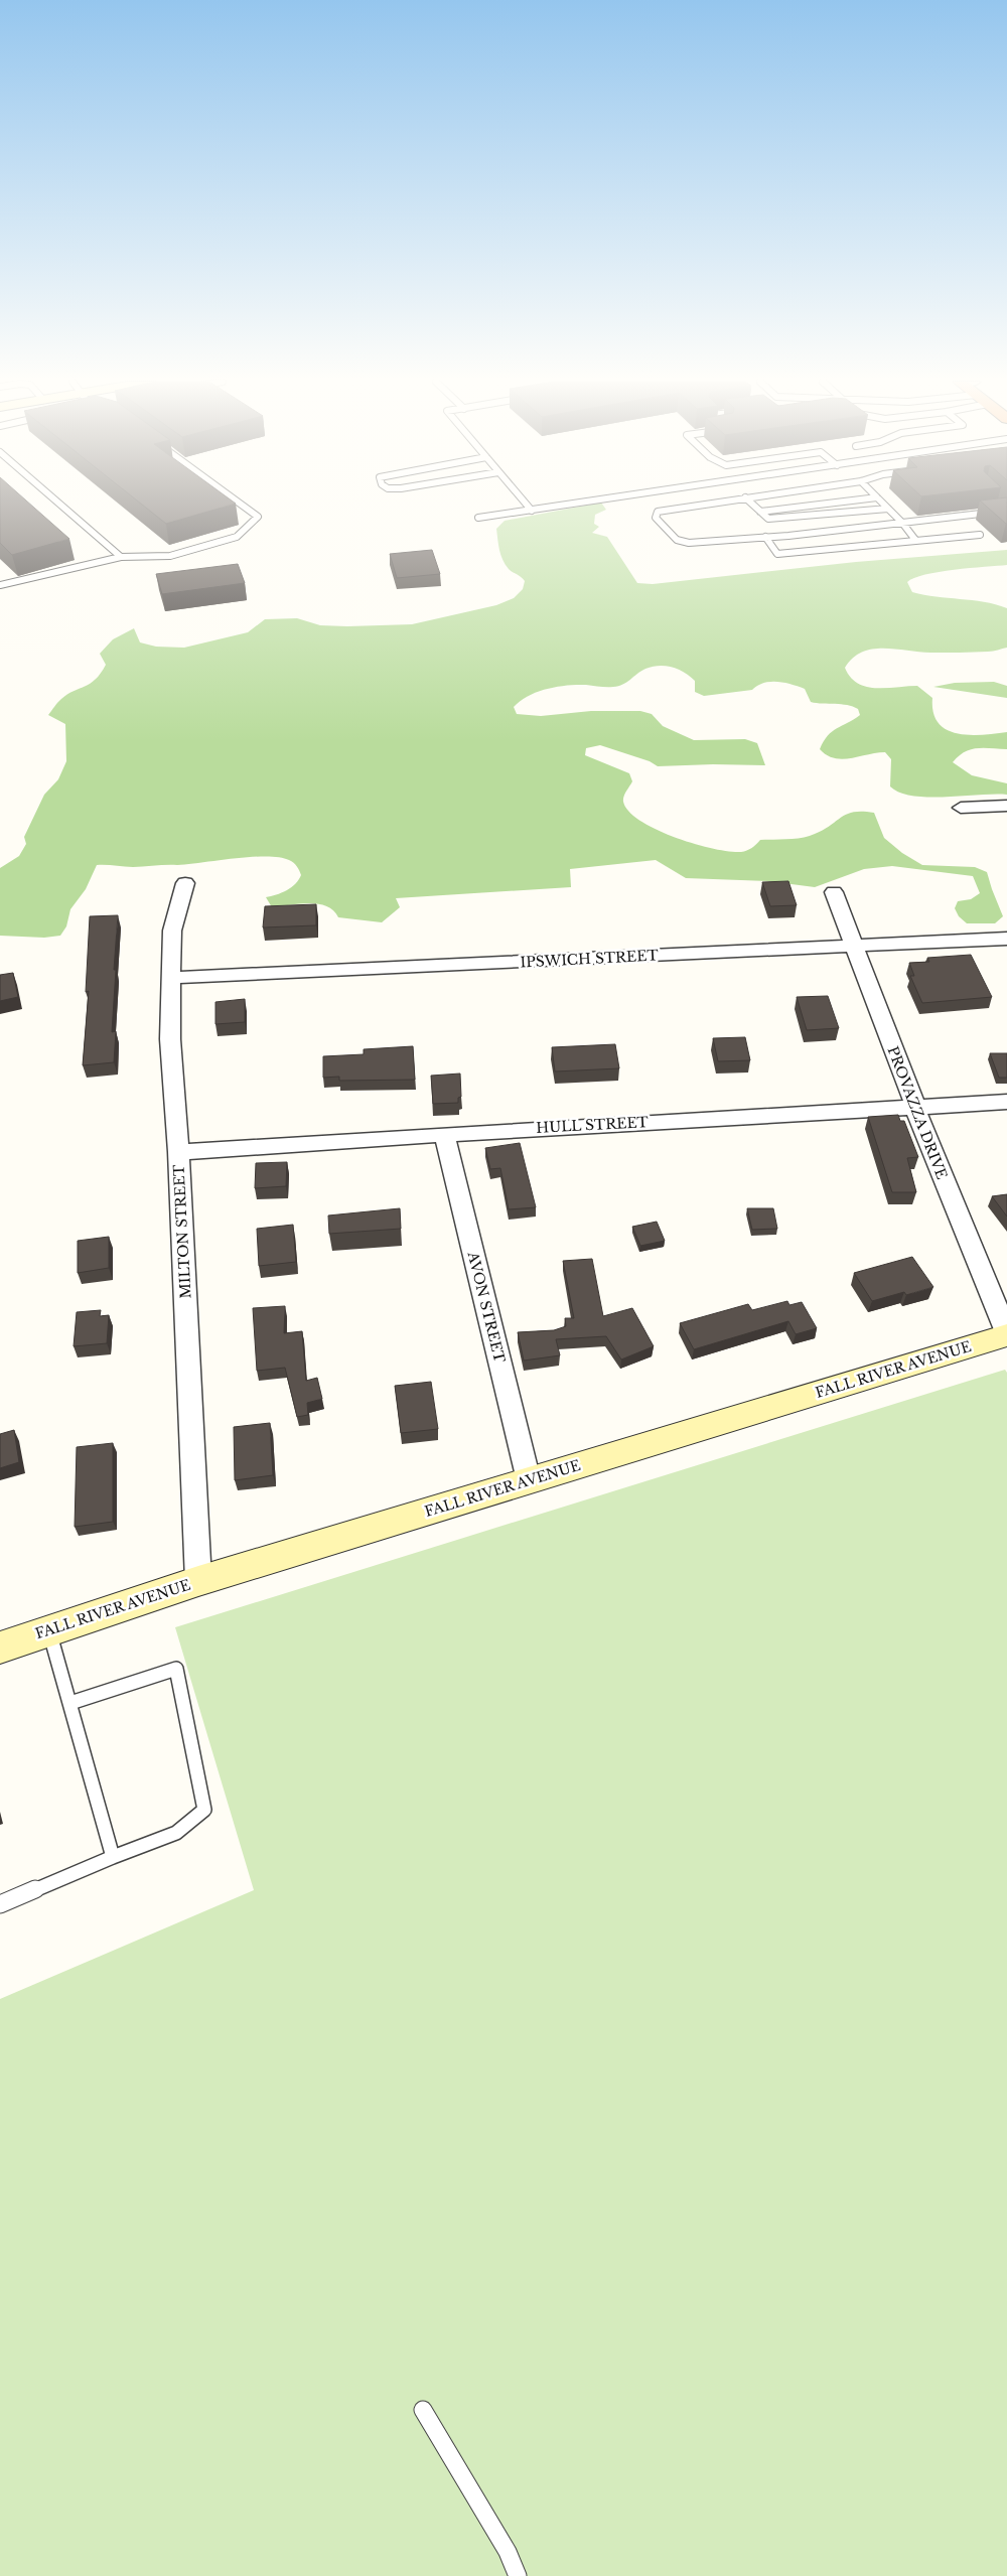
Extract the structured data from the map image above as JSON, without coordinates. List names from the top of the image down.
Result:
{
  "streets": {
    "main road": ["FALL RIVER AVENUE"],
    "street": [
      "IPSWICH STREET",
      "PROVAZZA DRIVE",
      "HULL STREET",
      "MILTON STREET",
      "AVON STREET"
    ]
  },
  "crossings": [
    ["IPSWICH STREET", "PROVAZZA DRIVE"],
    ["IPSWICH STREET", "MILTON STREET"],
    ["PROVAZZA DRIVE", "HULL STREET"],
    ["PROVAZZA DRIVE", "FALL RIVER AVENUE"],
    ["HULL STREET", "MILTON STREET"],
    ["HULL STREET", "AVON STREET"],
    ["MILTON STREET", "FALL RIVER AVENUE"],
    ["AVON STREET", "FALL RIVER AVENUE"]
  ]
}
